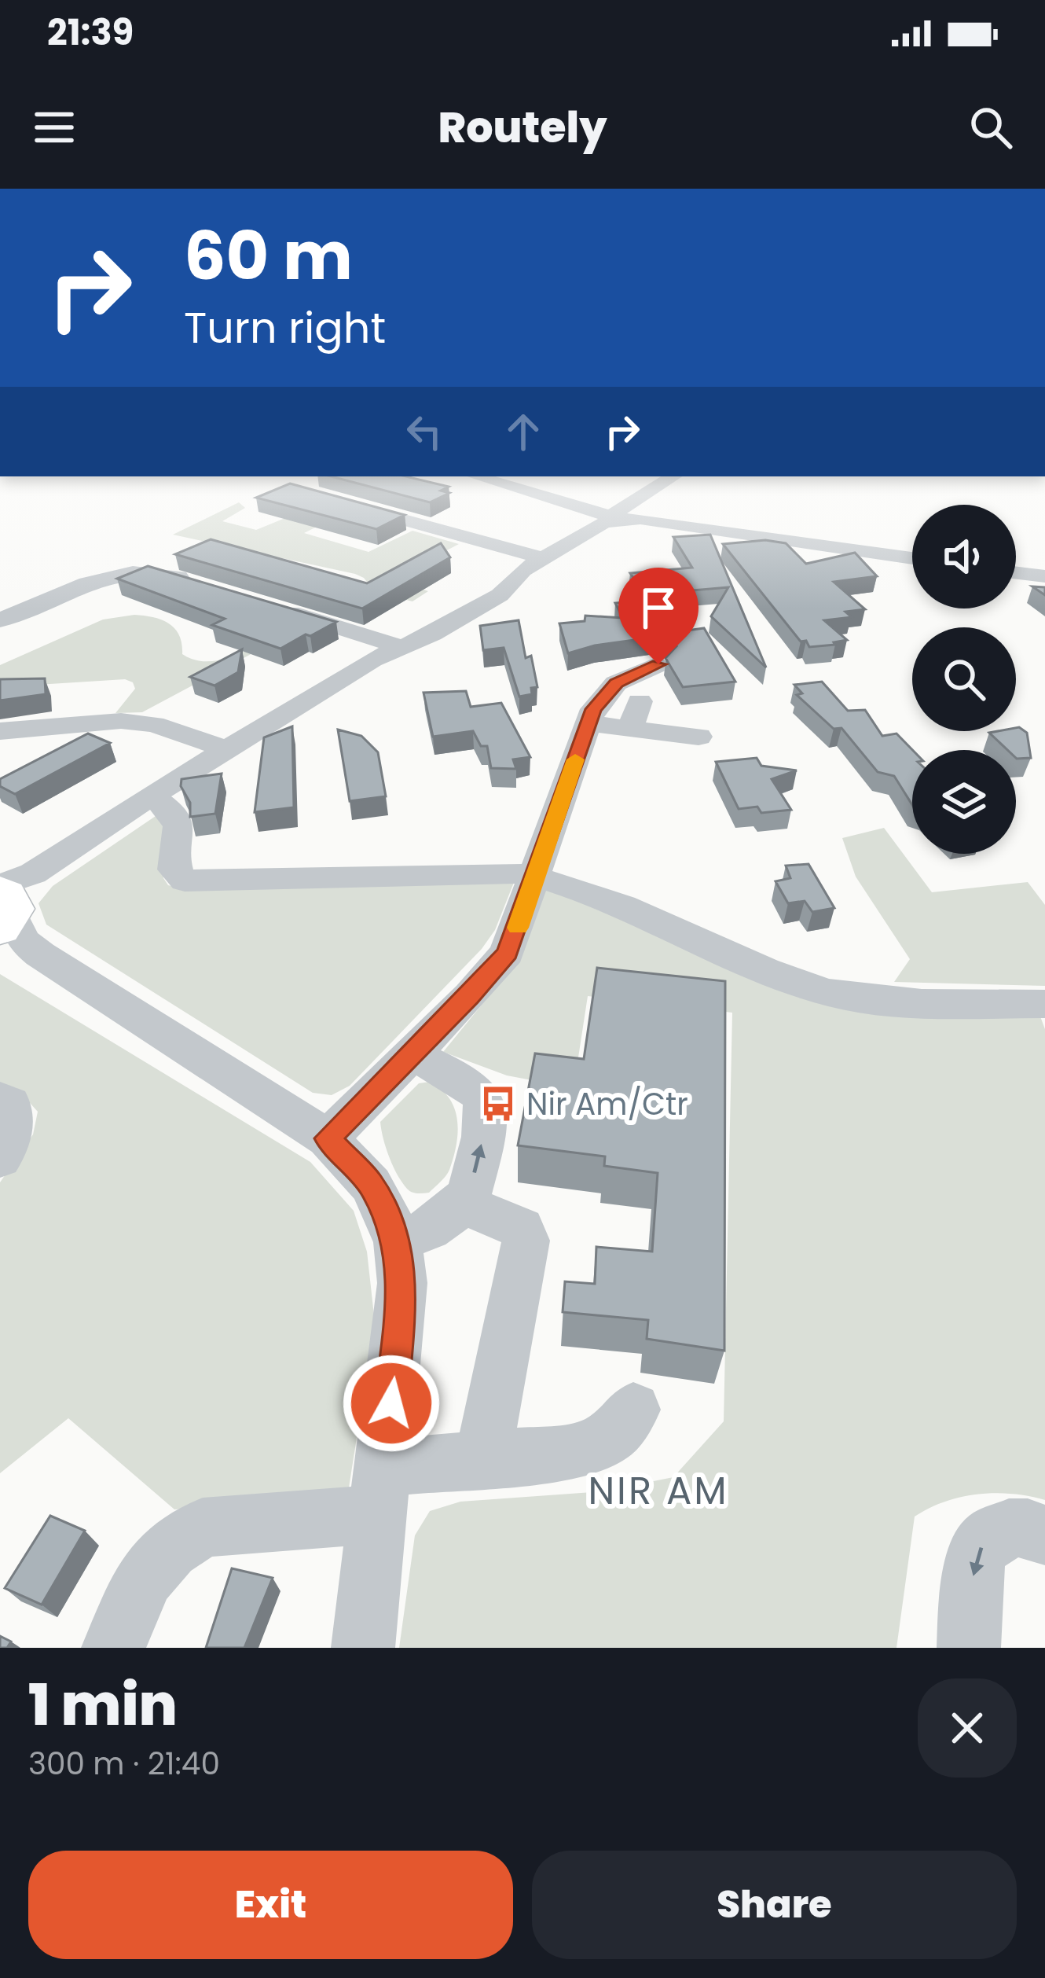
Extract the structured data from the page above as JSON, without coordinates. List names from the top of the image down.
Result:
{
  "districts": ["NIR AM"],
  "places": {
    "bus stop": ["Nir Am/Ctr"]
  },
  "page": {
    "status": "21:39",
    "header": "Routely",
    "turn": ["60 m", "Turn right"],
    "heading": ["1 min", "300 m · 21:40"],
    "buttons": ["Exit", "Share"]
  }
}
